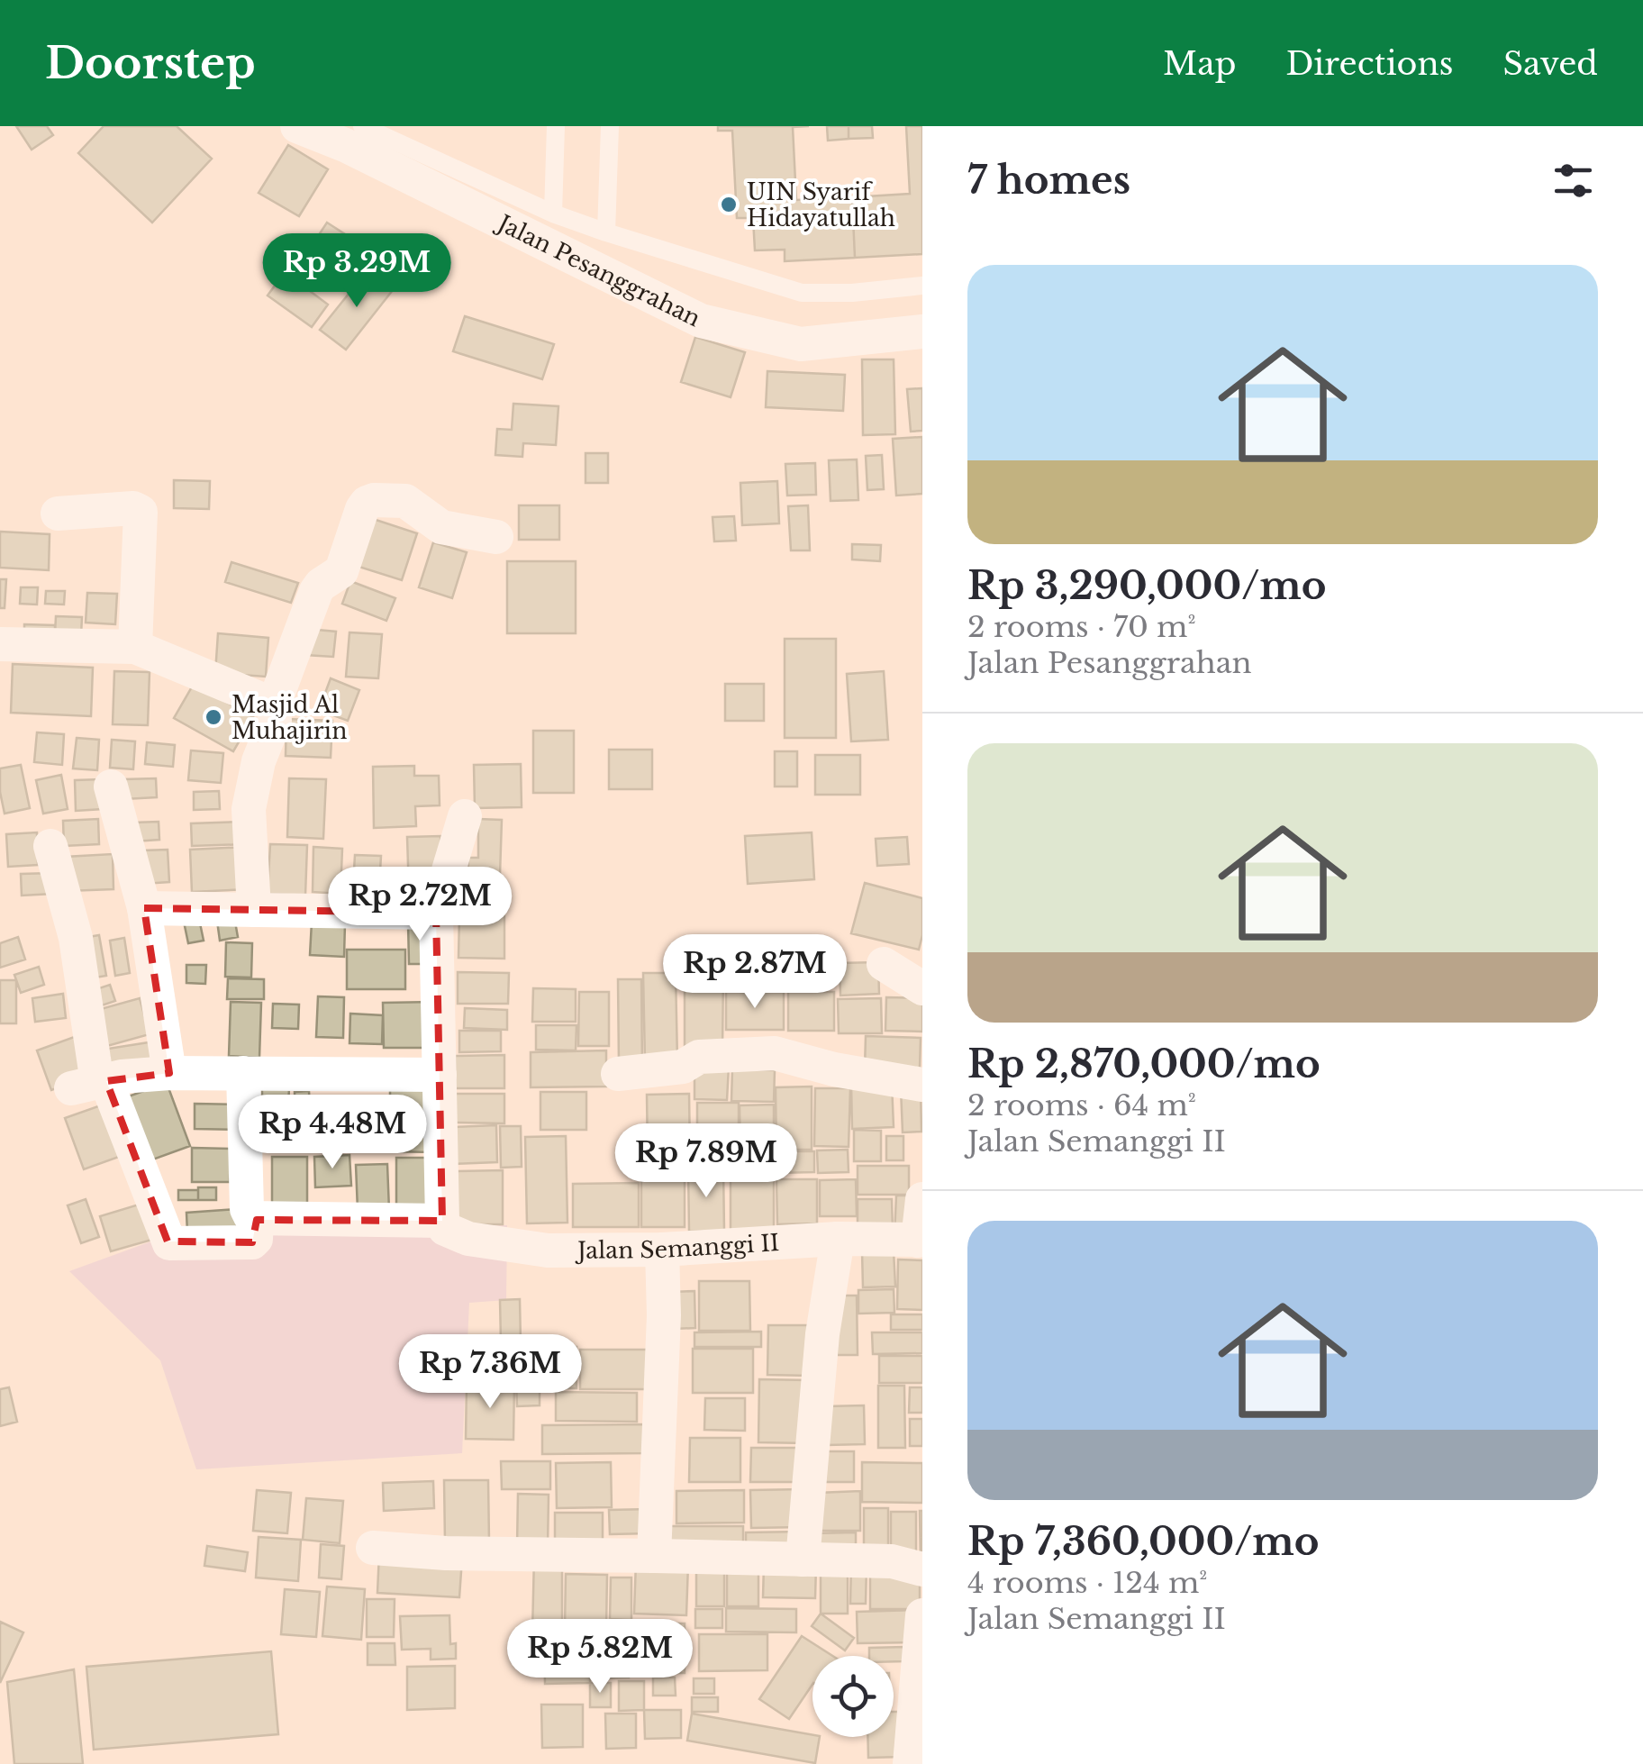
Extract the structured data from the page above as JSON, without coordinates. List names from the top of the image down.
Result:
{
  "streets": {
    "street": ["Jalan Pesanggrahan", "Jalan Semanggi II"]
  },
  "places": ["UIN Syarif Hidayatullah", "Masjid Al Muhajirin"],
  "page": {
    "header": "Doorstep",
    "nav": ["Map", "Directions", "Saved"],
    "heading": "7 homes",
    "price": [
      "Rp 3.29M",
      "Rp 2.72M",
      "Rp 2.87M",
      "Rp 4.48M",
      "Rp 7.89M",
      "Rp 7.36M",
      "Rp 5.82M"
    ],
    "list": [
      {
        "name": "Rp 3,290,000/mo",
        "note": "2 rooms · 70 m² · Jalan Pesanggrahan"
      },
      {
        "name": "Rp 2,870,000/mo",
        "note": "2 rooms · 64 m² · Jalan Semanggi II"
      },
      {
        "name": "Rp 7,360,000/mo",
        "note": "4 rooms · 124 m² · Jalan Semanggi II"
      }
    ]
  }
}
